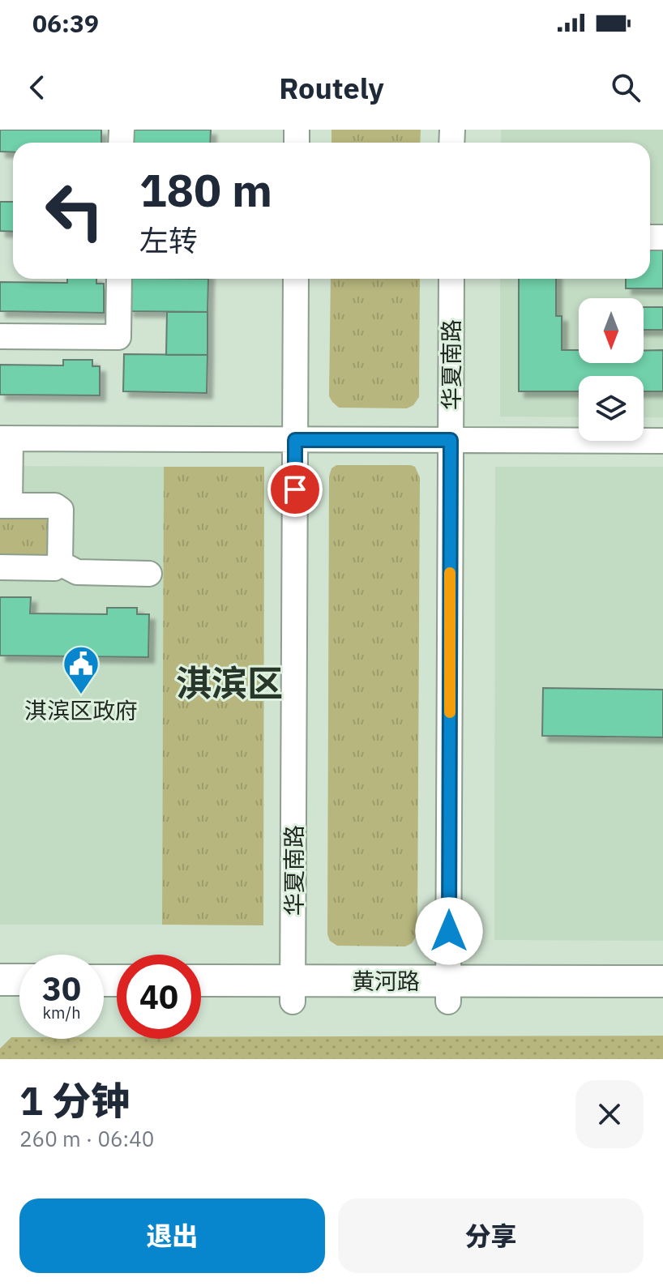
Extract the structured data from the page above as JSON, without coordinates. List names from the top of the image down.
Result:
{
  "streets": {
    "main road": ["黄河路"],
    "street": ["华夏南路"]
  },
  "crossings": [
    ["华夏南路", "黄河路"]
  ],
  "districts": ["淇滨区"],
  "places": {
    "public building": ["淇滨区政府"]
  },
  "north": "bottom",
  "page": {
    "status": "06:39",
    "header": "Routely",
    "turn": ["180 m", "左转"],
    "speed": "30 km/h",
    "limit": "40",
    "heading": ["1 分钟", "260 m · 06:40"],
    "buttons": ["退出", "分享"]
  }
}
